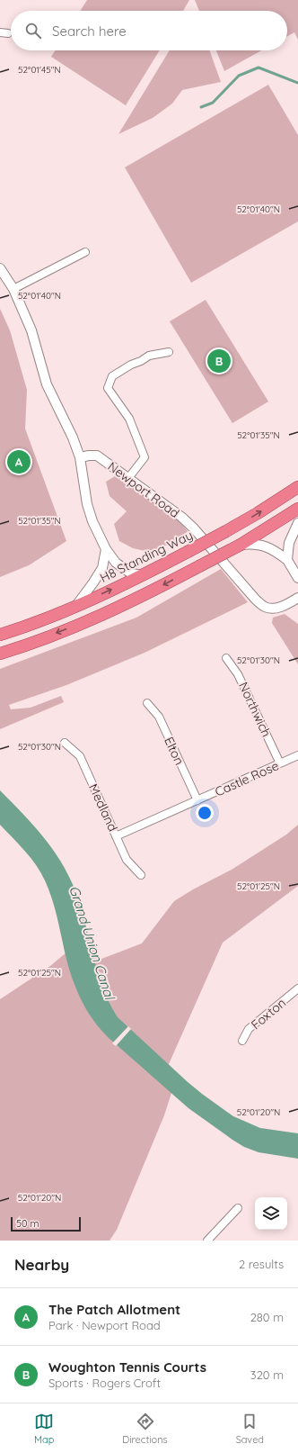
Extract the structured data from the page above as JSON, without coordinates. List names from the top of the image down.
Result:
{
  "streets": {
    "highway": ["H8 Standing Way"],
    "street": [
      "Newport Road",
      "Northwich",
      "Elton",
      "Castle Rose",
      "Medland",
      "Foxton"
    ]
  },
  "crossings": [
    ["Northwich", "Castle Rose"],
    ["Elton", "Castle Rose"],
    ["Castle Rose", "Medland"]
  ],
  "water": ["Grand Union Canal"],
  "scale_bar": "50 m",
  "page": {
    "search": "Search here",
    "pins": ["B", "A"],
    "scale": "50 m",
    "heading": ["Nearby", "2 results"],
    "list": [
      {
        "mark": "A",
        "name": "The Patch Allotment",
        "note": "Park · Newport Road",
        "value": "280 m"
      },
      {
        "mark": "B",
        "name": "Woughton Tennis Courts",
        "note": "Sports · Rogers Croft",
        "value": "320 m"
      }
    ],
    "nav": ["Map", "Directions", "Saved"]
  },
  "coordinates": [
    "52°01'45\"N",
    "52°01'40\"N",
    "52°01'35\"N",
    "52°01'30\"N",
    "52°01'25\"N",
    "52°01'20\"N"
  ]
}
